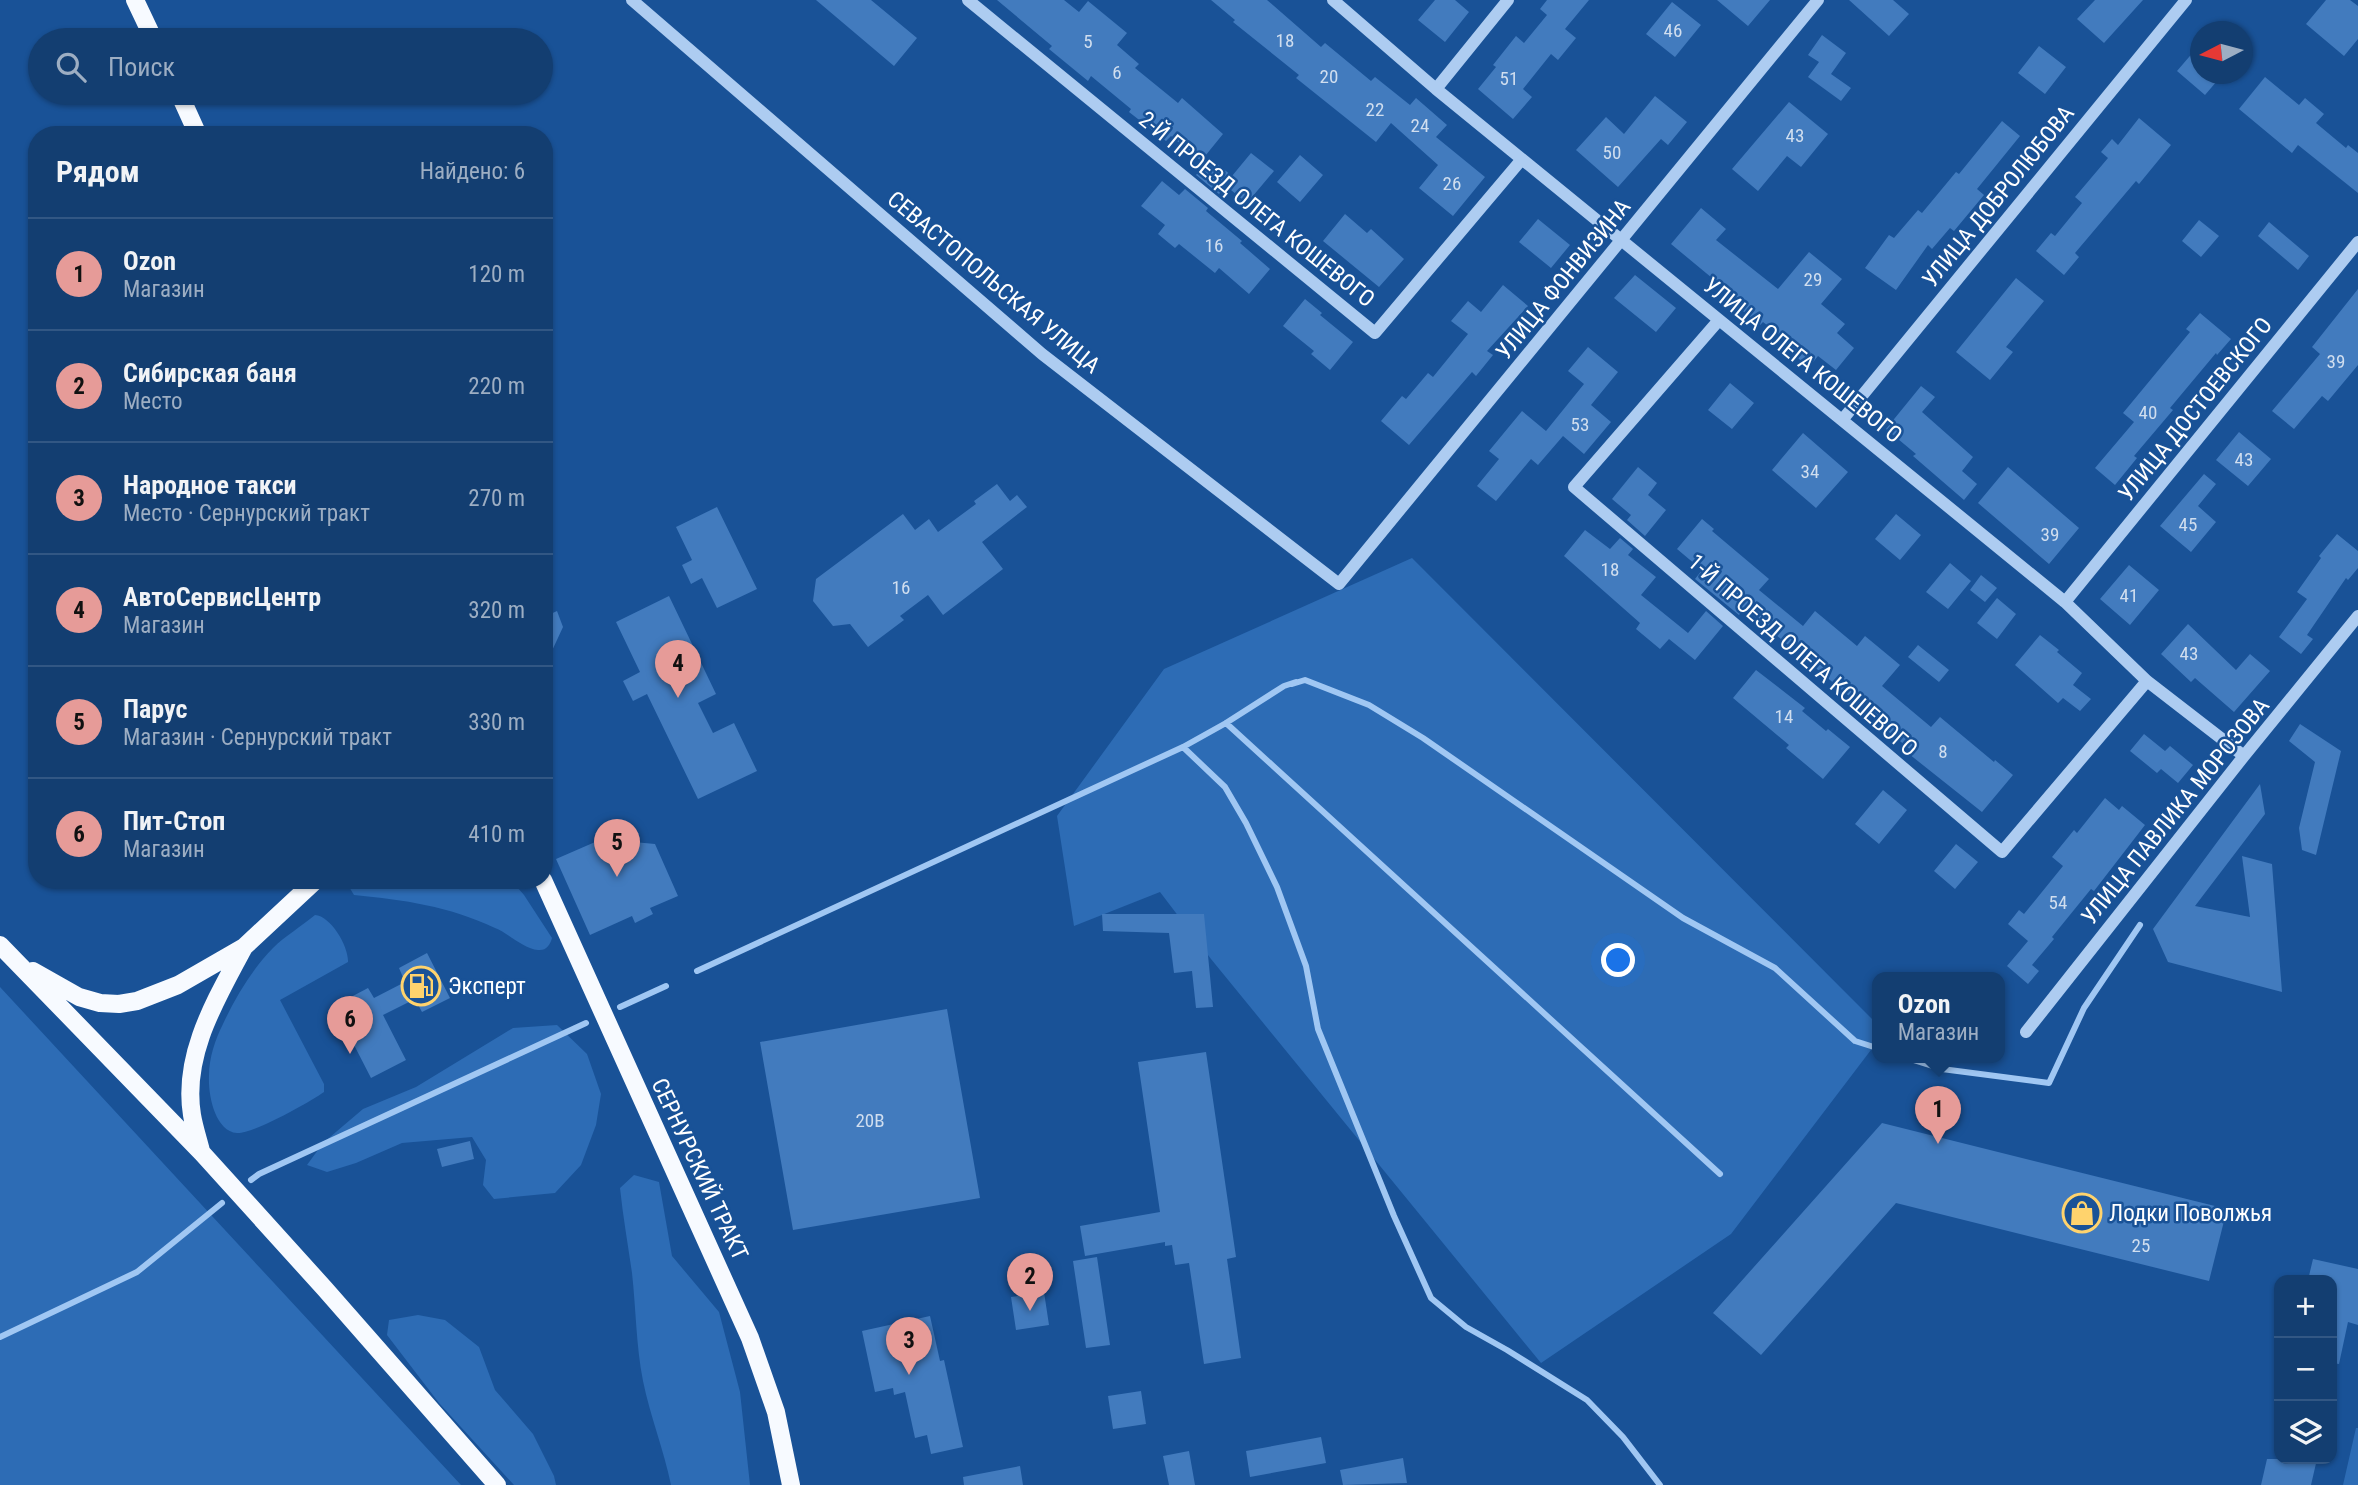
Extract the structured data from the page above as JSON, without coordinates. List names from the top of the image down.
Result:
{
  "streets": {
    "main road": ["СЕРНУРСКИЙ ТРАКТ"],
    "street": [
      "УЛИЦА ДОБРОЛЮБОВА",
      "2-Й ПРОЕЗД ОЛЕГА КОШЕВОГО",
      "УЛИЦА ФОНВИЗИНА",
      "СЕВАСТОПОЛЬСКАЯ УЛИЦА",
      "УЛИЦА ОЛЕГА КОШЕВОГО",
      "УЛИЦА ДОСТОЕВСКОГО",
      "1-Й ПРОЕЗД ОЛЕГА КОШЕВОГО",
      "УЛИЦА ПАВЛИКА МОРОЗОВА"
    ]
  },
  "crossings": [
    ["УЛИЦА ДОБРОЛЮБОВА", "УЛИЦА ОЛЕГА КОШЕВОГО"],
    ["2-Й ПРОЕЗД ОЛЕГА КОШЕВОГО", "УЛИЦА ОЛЕГА КОШЕВОГО"],
    ["УЛИЦА ФОНВИЗИНА", "СЕВАСТОПОЛЬСКАЯ УЛИЦА"],
    ["УЛИЦА ФОНВИЗИНА", "УЛИЦА ОЛЕГА КОШЕВОГО"],
    ["УЛИЦА ОЛЕГА КОШЕВОГО", "УЛИЦА ДОСТОЕВСКОГО"],
    ["УЛИЦА ОЛЕГА КОШЕВОГО", "1-Й ПРОЕЗД ОЛЕГА КОШЕВОГО"],
    ["УЛИЦА ОЛЕГА КОШЕВОГО", "УЛИЦА ПАВЛИКА МОРОЗОВА"]
  ],
  "places": {
    "fuel station": ["Эксперт"],
    "shop": ["Лодки Поволжья"]
  },
  "house_numbers": [
    "46",
    "18",
    "5",
    "6",
    "20",
    "51",
    "22",
    "24",
    "43",
    "50",
    "26",
    "16",
    "29",
    "39",
    "40",
    "53",
    "43",
    "34",
    "45",
    "39",
    "18",
    "16",
    "41",
    "43",
    "14",
    "8",
    "54",
    "20В",
    "25"
  ],
  "north": "left",
  "page": {
    "search": "Поиск",
    "heading": ["Рядом", "Найдено: 6"],
    "list": [
      {
        "mark": "1",
        "name": "Ozon",
        "note": "Магазин",
        "value": "120 m"
      },
      {
        "mark": "2",
        "name": "Сибирская баня",
        "note": "Место",
        "value": "220 m"
      },
      {
        "mark": "3",
        "name": "Народное такси",
        "note": "Место · Сернурский тракт",
        "value": "270 m"
      },
      {
        "mark": "4",
        "name": "АвтоСервисЦентр",
        "note": "Магазин",
        "value": "320 m"
      },
      {
        "mark": "5",
        "name": "Парус",
        "note": "Магазин · Сернурский тракт",
        "value": "330 m"
      },
      {
        "mark": "6",
        "name": "Пит-Стоп",
        "note": "Магазин",
        "value": "410 m"
      }
    ],
    "pins": [
      "4",
      "5",
      "6",
      "1",
      "2",
      "3"
    ],
    "popup": ["Ozon", "Магазин"],
    "map_buttons": ["+", "−"]
  }
}
